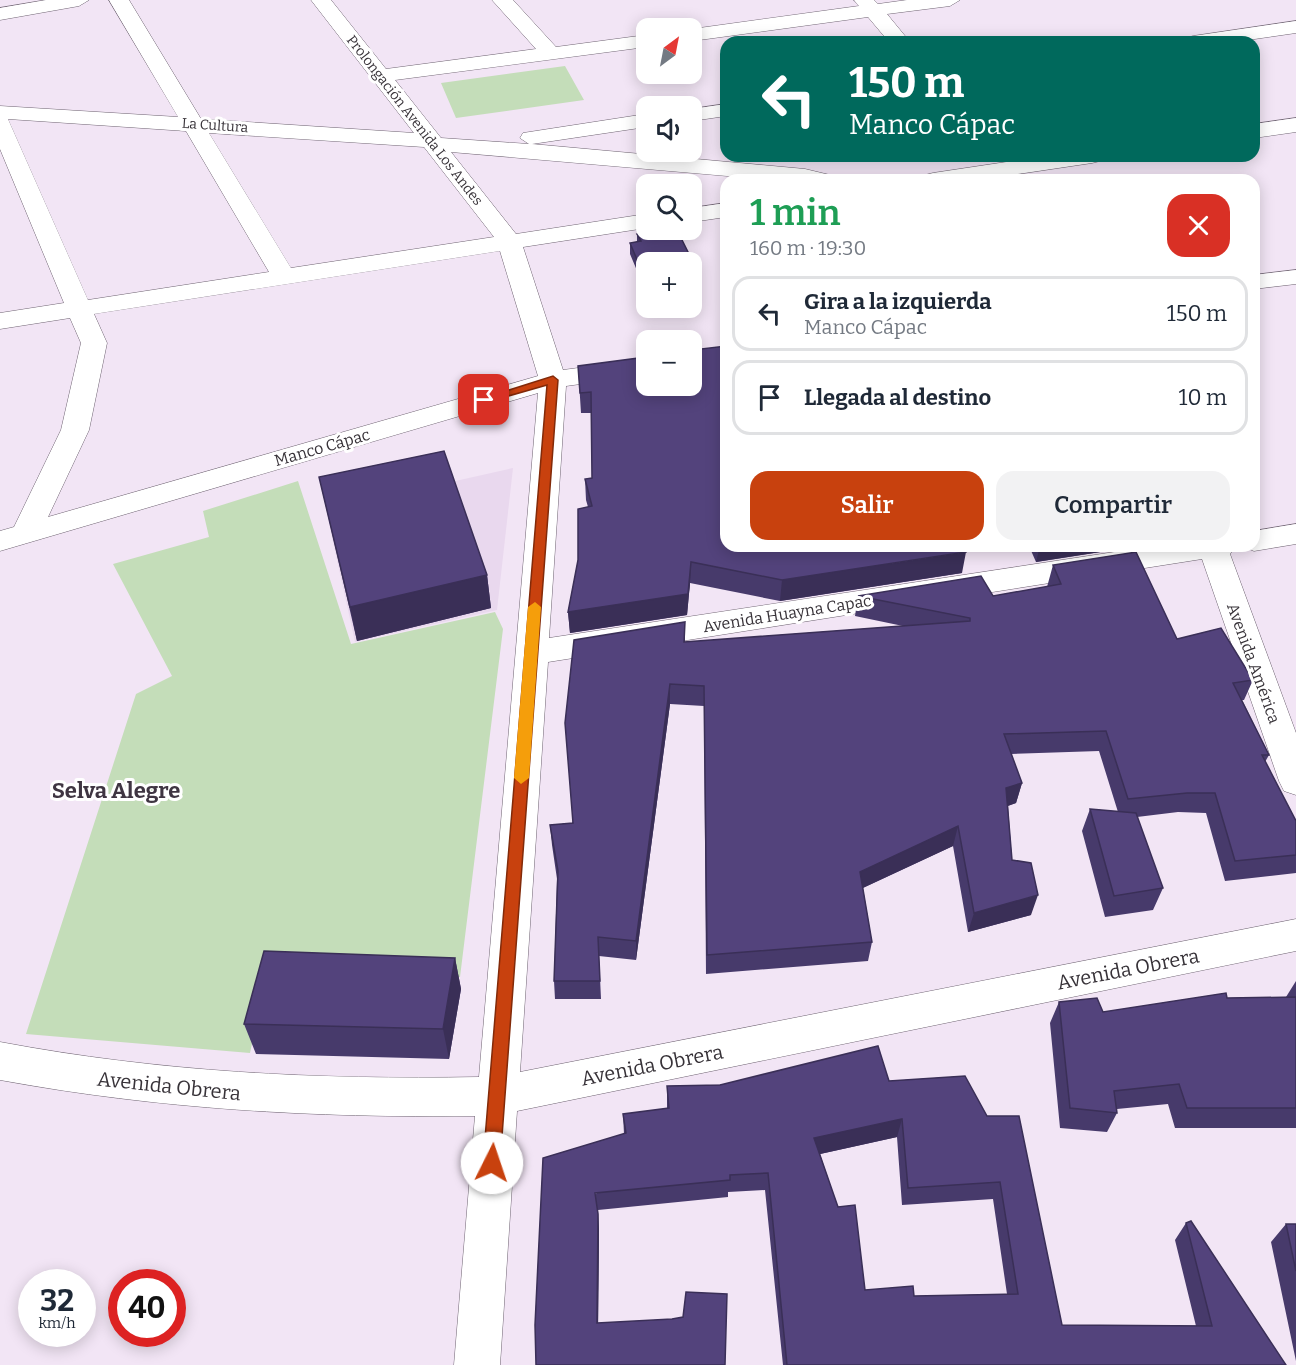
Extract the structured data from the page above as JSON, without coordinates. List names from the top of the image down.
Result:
{
  "streets": {
    "street": [
      "Prolongación Avenida Los Andes",
      "La Cultura",
      "Manco Cápac",
      "Avenida Huayna Capac",
      "Avenida América",
      "Avenida Obrera"
    ]
  },
  "crossings": [
    ["Prolongación Avenida Los Andes", "La Cultura"]
  ],
  "districts": ["Selva Alegre"],
  "north": "top right",
  "page": {
    "map_buttons": ["+", "−"],
    "turn": ["150 m", "Manco Cápac"],
    "heading": ["1 min", "160 m · 19:30"],
    "list": [
      {
        "name": "Gira a la izquierda",
        "note": "Manco Cápac",
        "value": "150 m"
      },
      {
        "name": "Llegada al destino",
        "value": "10 m"
      }
    ],
    "buttons": ["Salir", "Compartir"],
    "speed": "32 km/h",
    "limit": "40"
  }
}
